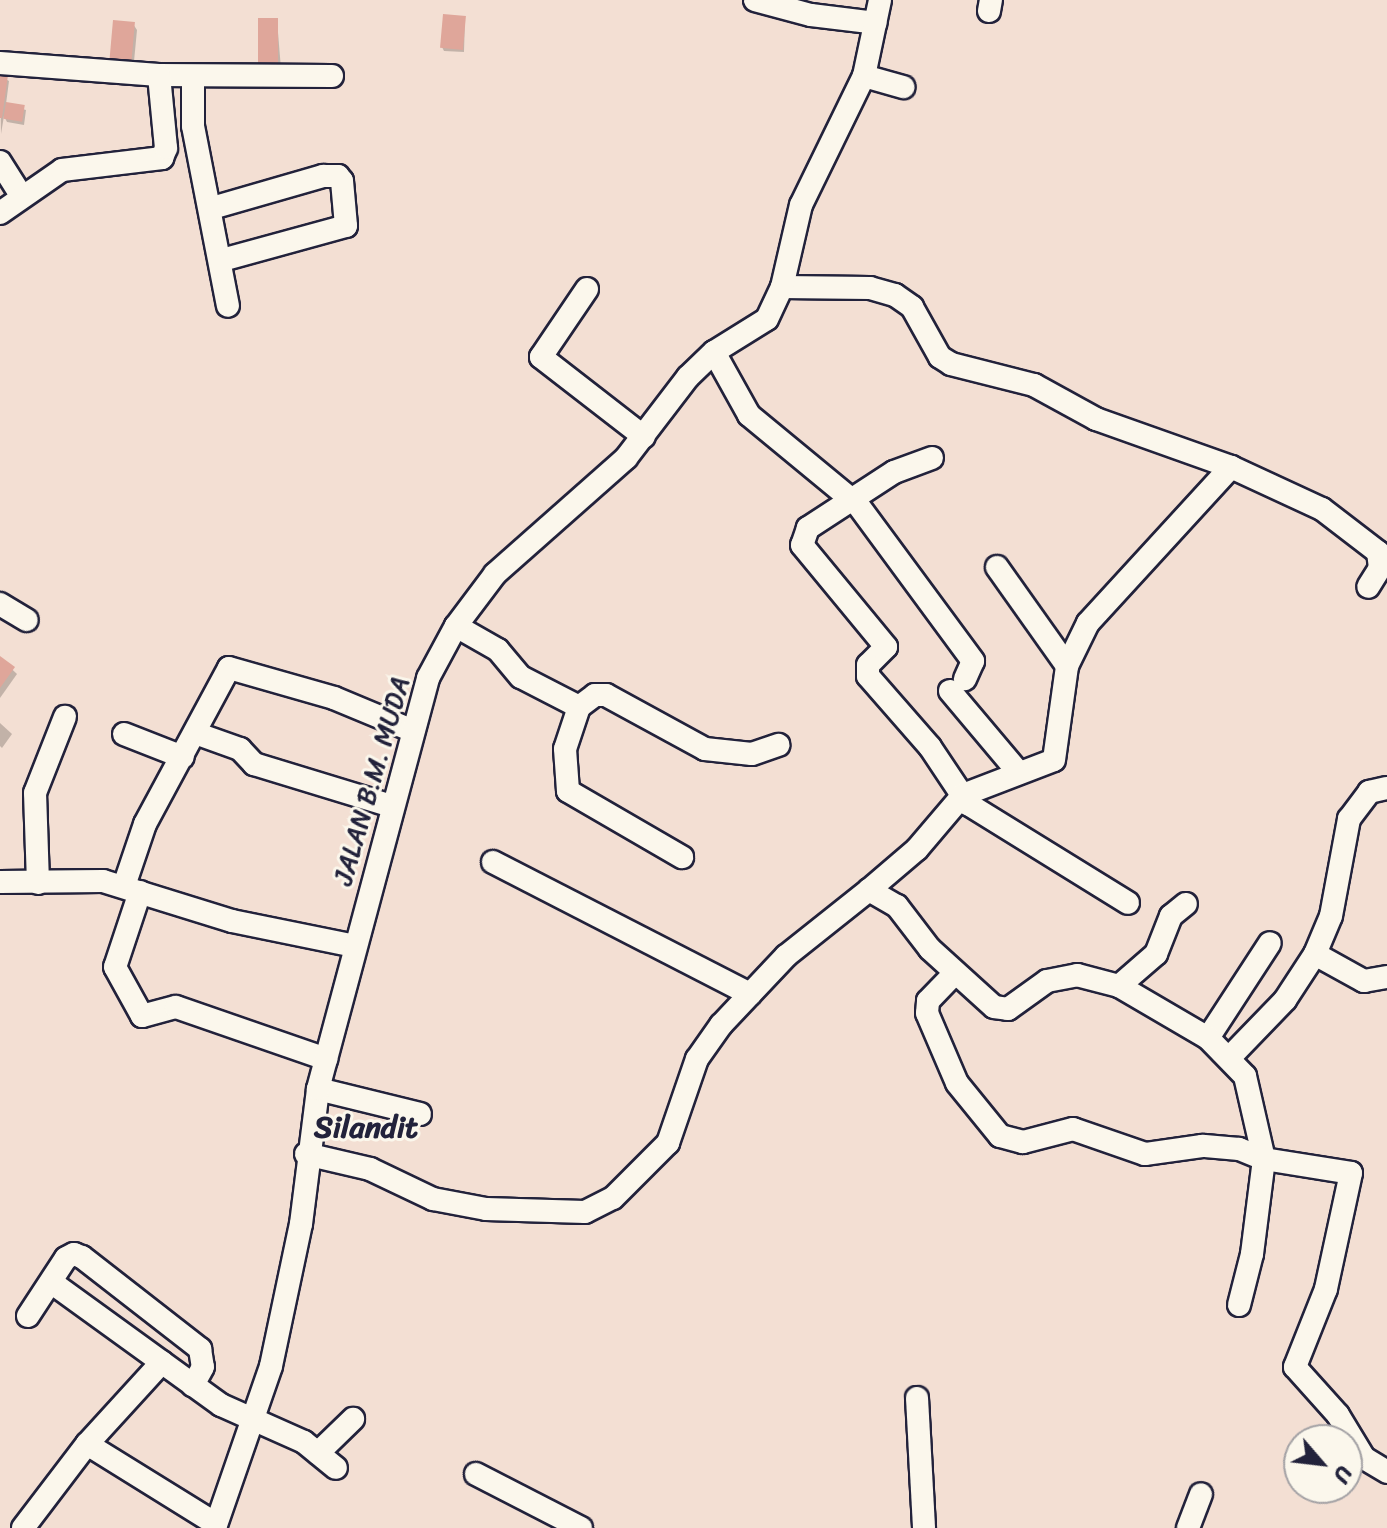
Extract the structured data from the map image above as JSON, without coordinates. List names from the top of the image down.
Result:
{
  "streets": {
    "street": ["JALAN B.M. MUDA"]
  },
  "districts": ["Silandit"],
  "north": "bottom right"
}
